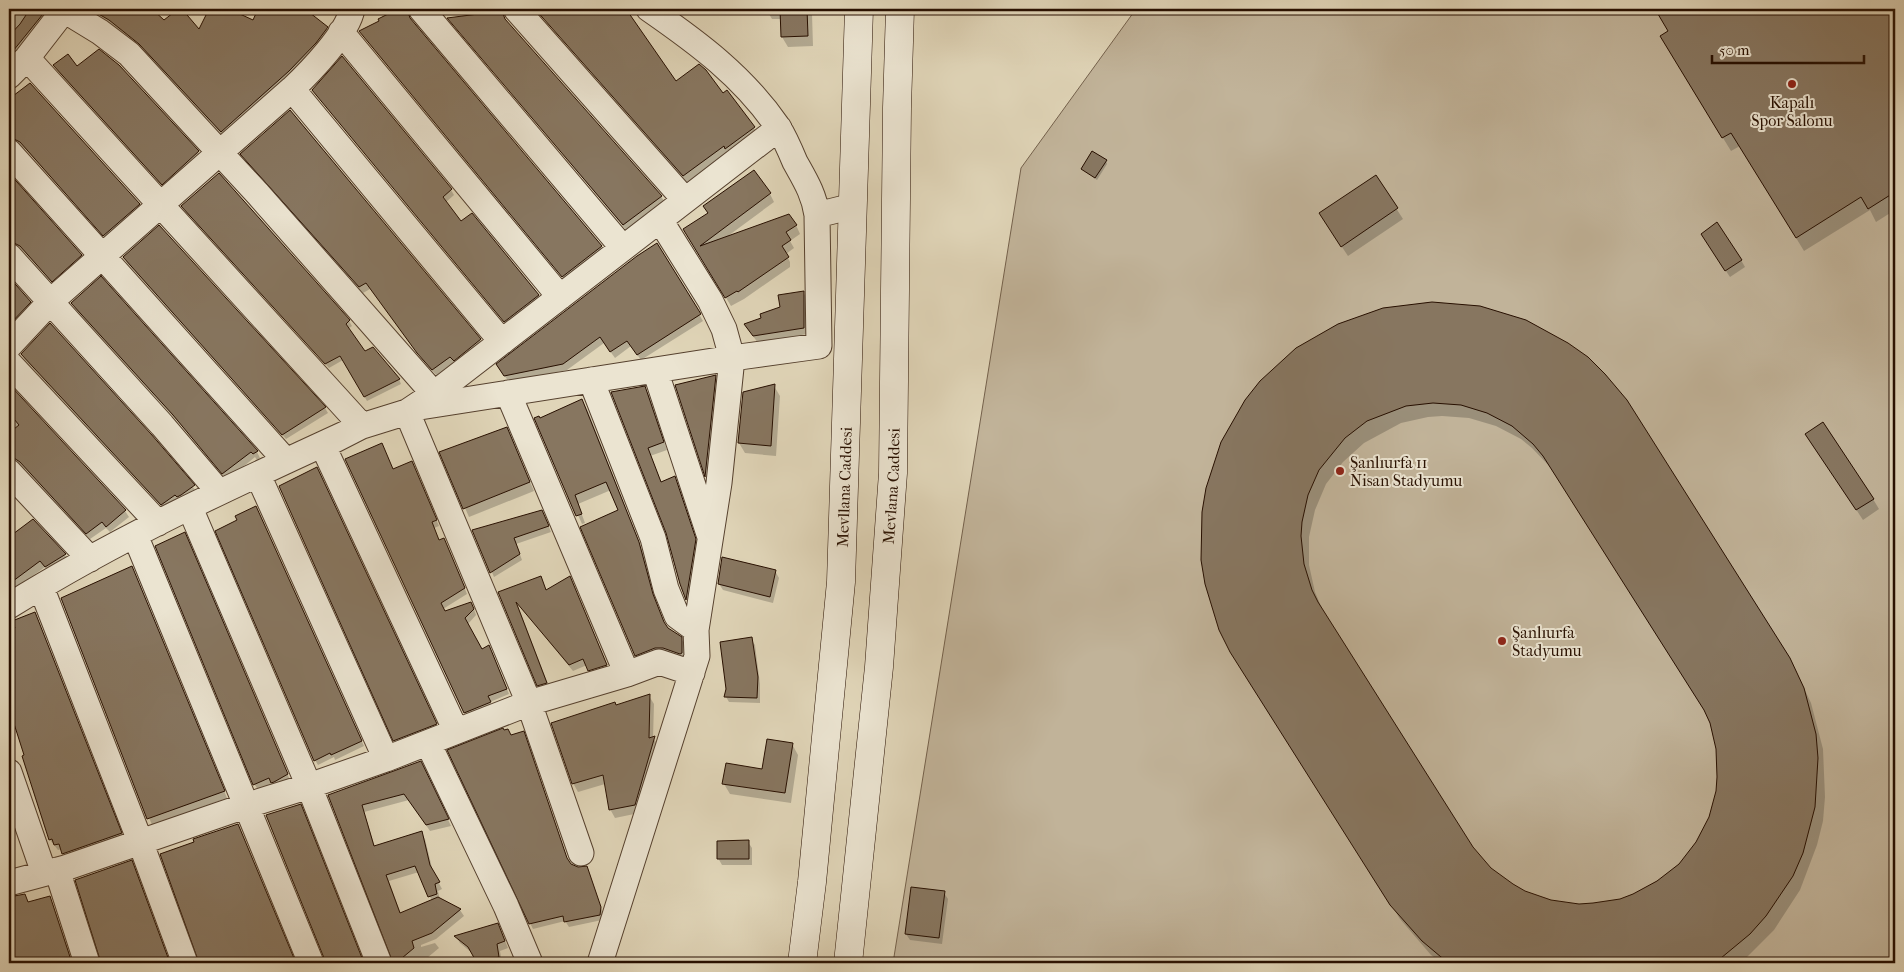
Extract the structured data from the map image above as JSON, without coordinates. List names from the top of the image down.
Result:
{
  "streets": {
    "main road": ["Mevllana Caddesi", "Mevlana Caddesi"]
  },
  "places": ["Kapalı Spor Salonu", "Şanlıurfa 11 Nisan Stadyumu", "Şanlıurfa Stadyumu"],
  "scale_bar": "50 m"
}
